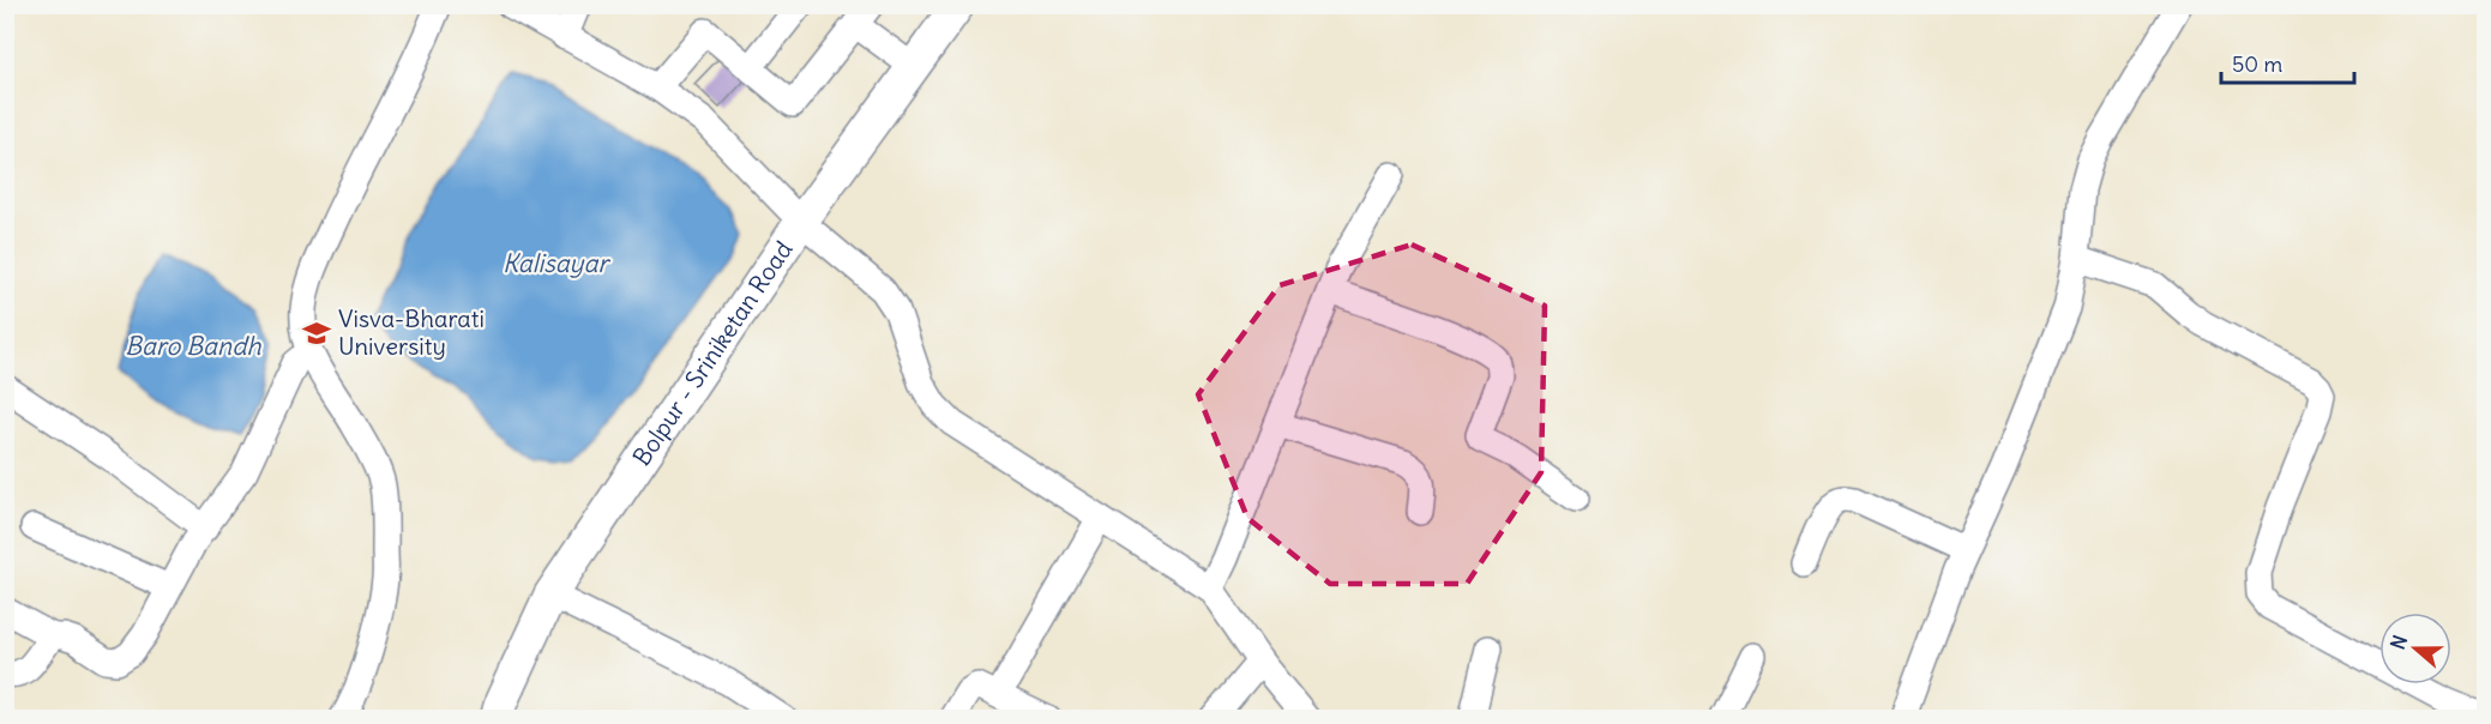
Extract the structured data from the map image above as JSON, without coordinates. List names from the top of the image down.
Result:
{
  "streets": {
    "main road": ["Bolpur - Sriniketan Road"]
  },
  "water": ["Kalisayar", "Baro Bandh"],
  "places": {
    "school or university": ["Visva-Bharati University"]
  },
  "scale_bar": "50 m",
  "north": "left"
}
